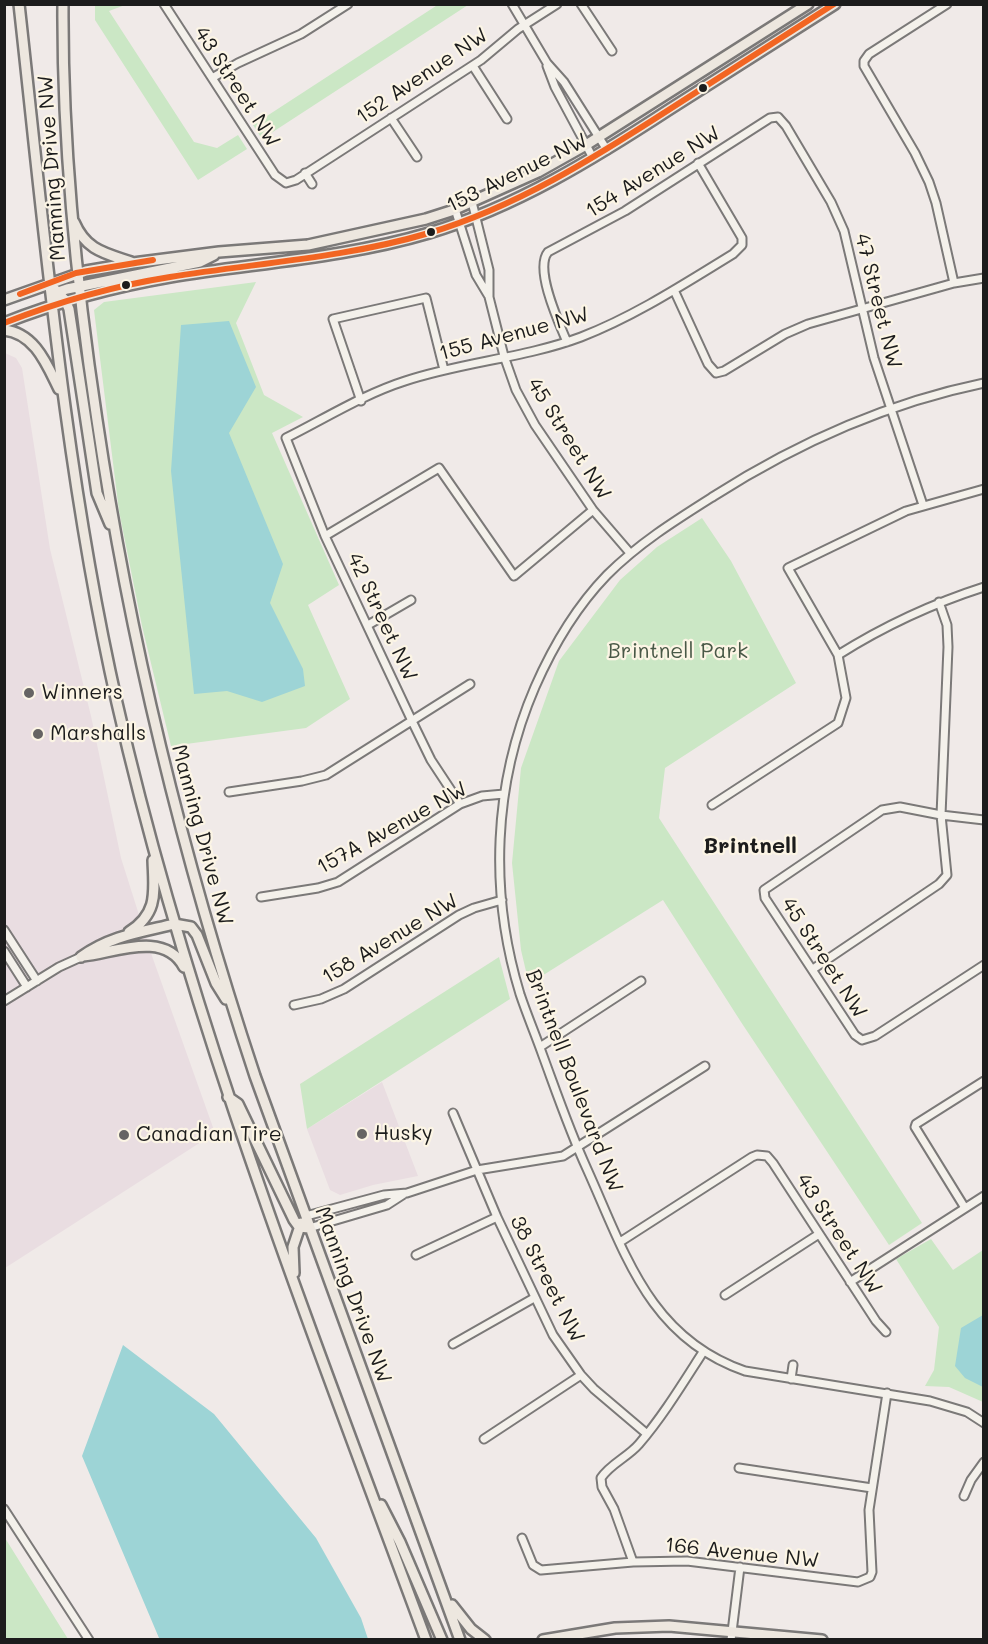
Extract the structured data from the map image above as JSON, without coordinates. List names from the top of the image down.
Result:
{
  "streets": {
    "main road": ["Manning Drive NW", "153 Avenue NW"],
    "street": [
      "152 Avenue NW",
      "43 Street NW",
      "154 Avenue NW",
      "47 Street NW",
      "155 Avenue NW",
      "45 Street NW",
      "42 Street NW",
      "157A Avenue NW",
      "158 Avenue NW",
      "Brintnell Boulevard NW",
      "38 Street NW",
      "166 Avenue NW"
    ]
  },
  "crossings": [
    ["152 Avenue NW", "43 Street NW"],
    ["43 Street NW", "Brintnell Boulevard NW"],
    ["Manning Drive NW", "153 Avenue NW"],
    ["154 Avenue NW", "47 Street NW"],
    ["154 Avenue NW", "155 Avenue NW"],
    ["153 Avenue NW", "45 Street NW"],
    ["47 Street NW", "Brintnell Boulevard NW"],
    ["155 Avenue NW", "45 Street NW"],
    ["155 Avenue NW", "42 Street NW"],
    ["45 Street NW", "Brintnell Boulevard NW"],
    ["42 Street NW", "157A Avenue NW"],
    ["157A Avenue NW", "Brintnell Boulevard NW"],
    ["158 Avenue NW", "Brintnell Boulevard NW"]
  ],
  "districts": ["Brintnell"],
  "parks": ["Brintnell Park"],
  "places": [
    "Winners",
    "Marshalls",
    "Husky",
    "Canadian Tire"
  ]
}
